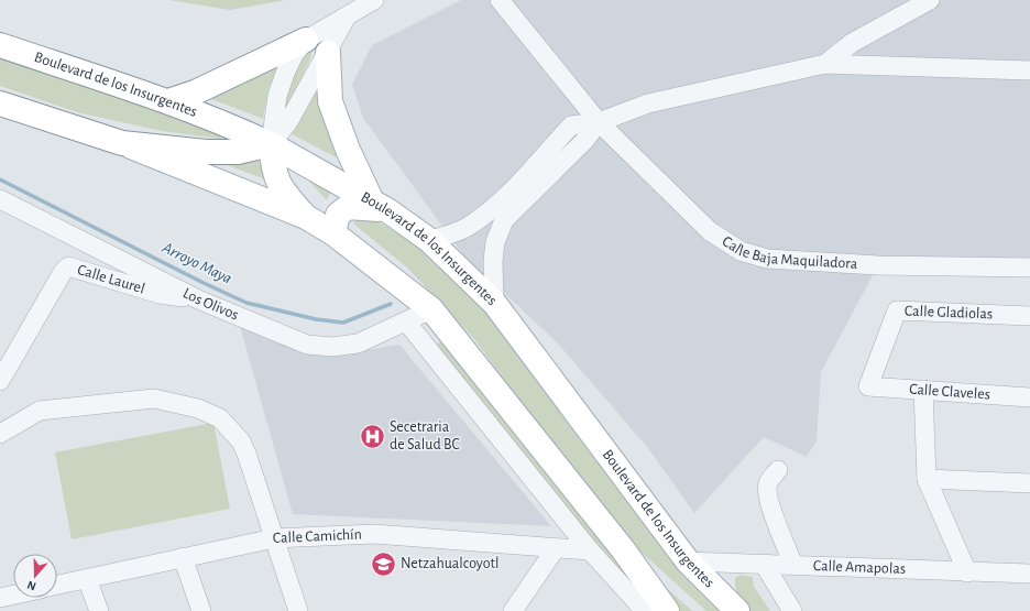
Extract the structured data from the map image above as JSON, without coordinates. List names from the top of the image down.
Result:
{
  "streets": {
    "main road": ["Boulevard de los Insurgentes"],
    "street": [
      "Calle Baja Maquiladora",
      "Calle Laurel",
      "Los Olivos",
      "Calle Gladiolas",
      "Calle Claveles",
      "Calle Camichín",
      "Calle Amapolas"
    ]
  },
  "crossings": [
    ["Boulevard de los Insurgentes", "Calle Amapolas"],
    ["Calle Laurel", "Los Olivos"],
    ["Calle Gladiolas", "Calle Claveles"]
  ],
  "water": ["Arroyo Maya"],
  "places": {
    "hospital": ["Secetraria de Salud BC"],
    "school or university": ["Netzahualcoyotl"]
  },
  "north": "bottom"
}
